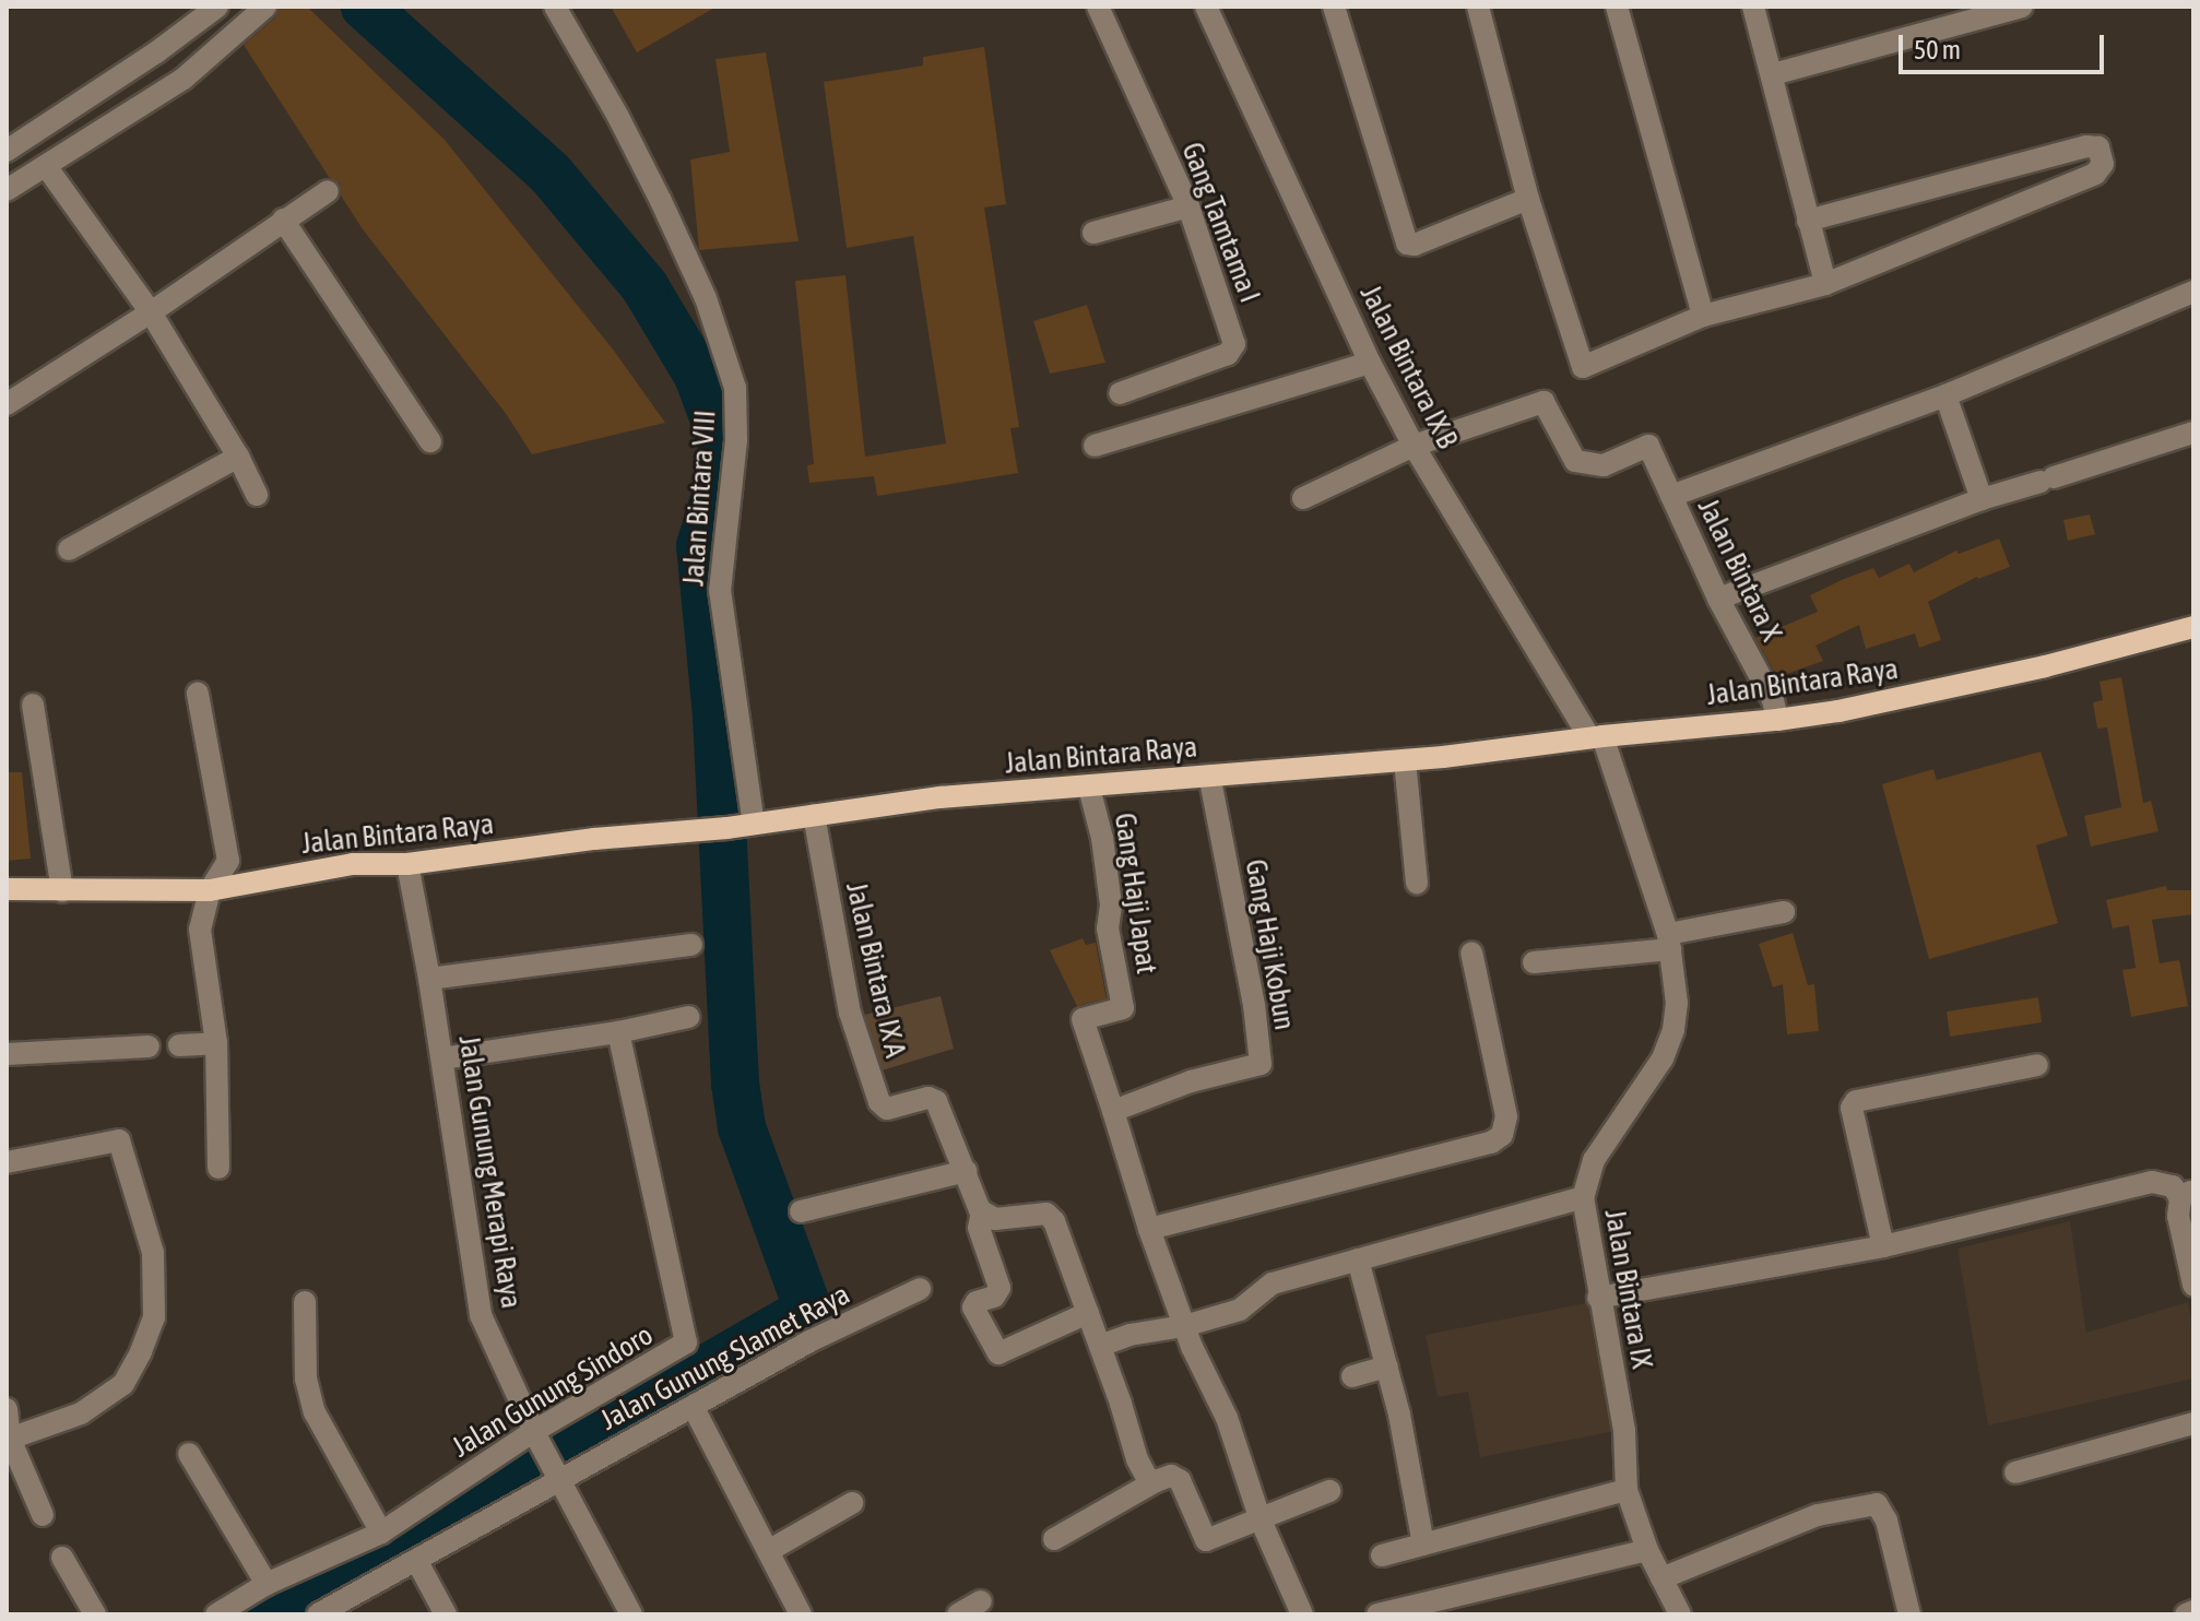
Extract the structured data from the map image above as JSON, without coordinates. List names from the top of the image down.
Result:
{
  "streets": {
    "main road": ["Jalan Bintara Raya"],
    "street": [
      "Gang Tamtama I",
      "Jalan Bintara IX B",
      "Jalan Bintara VIII",
      "Jalan Bintara X",
      "Gang Haji Japat",
      "Gang Haji Kobun",
      "Jalan Bintara IX A",
      "Jalan Gunung Merapi Raya",
      "Jalan Bintara IX",
      "Jalan Gunung Slamet Raya",
      "Jalan Gunung Sindoro"
    ]
  },
  "crossings": [
    ["Jalan Bintara IX B", "Jalan Bintara X"],
    ["Jalan Bintara IX B", "Jalan Bintara Raya"],
    ["Jalan Bintara IX B", "Jalan Bintara IX"],
    ["Jalan Bintara VIII", "Jalan Bintara Raya"],
    ["Jalan Bintara X", "Jalan Bintara Raya"],
    ["Jalan Bintara Raya", "Gang Haji Japat"],
    ["Jalan Bintara Raya", "Gang Haji Kobun"],
    ["Jalan Bintara Raya", "Jalan Bintara IX A"],
    ["Jalan Bintara Raya", "Jalan Gunung Merapi Raya"],
    ["Jalan Bintara Raya", "Jalan Bintara IX"],
    ["Gang Haji Japat", "Gang Haji Kobun"],
    ["Jalan Gunung Merapi Raya", "Jalan Gunung Slamet Raya"],
    ["Jalan Gunung Merapi Raya", "Jalan Gunung Sindoro"]
  ],
  "scale_bar": "50 m"
}
